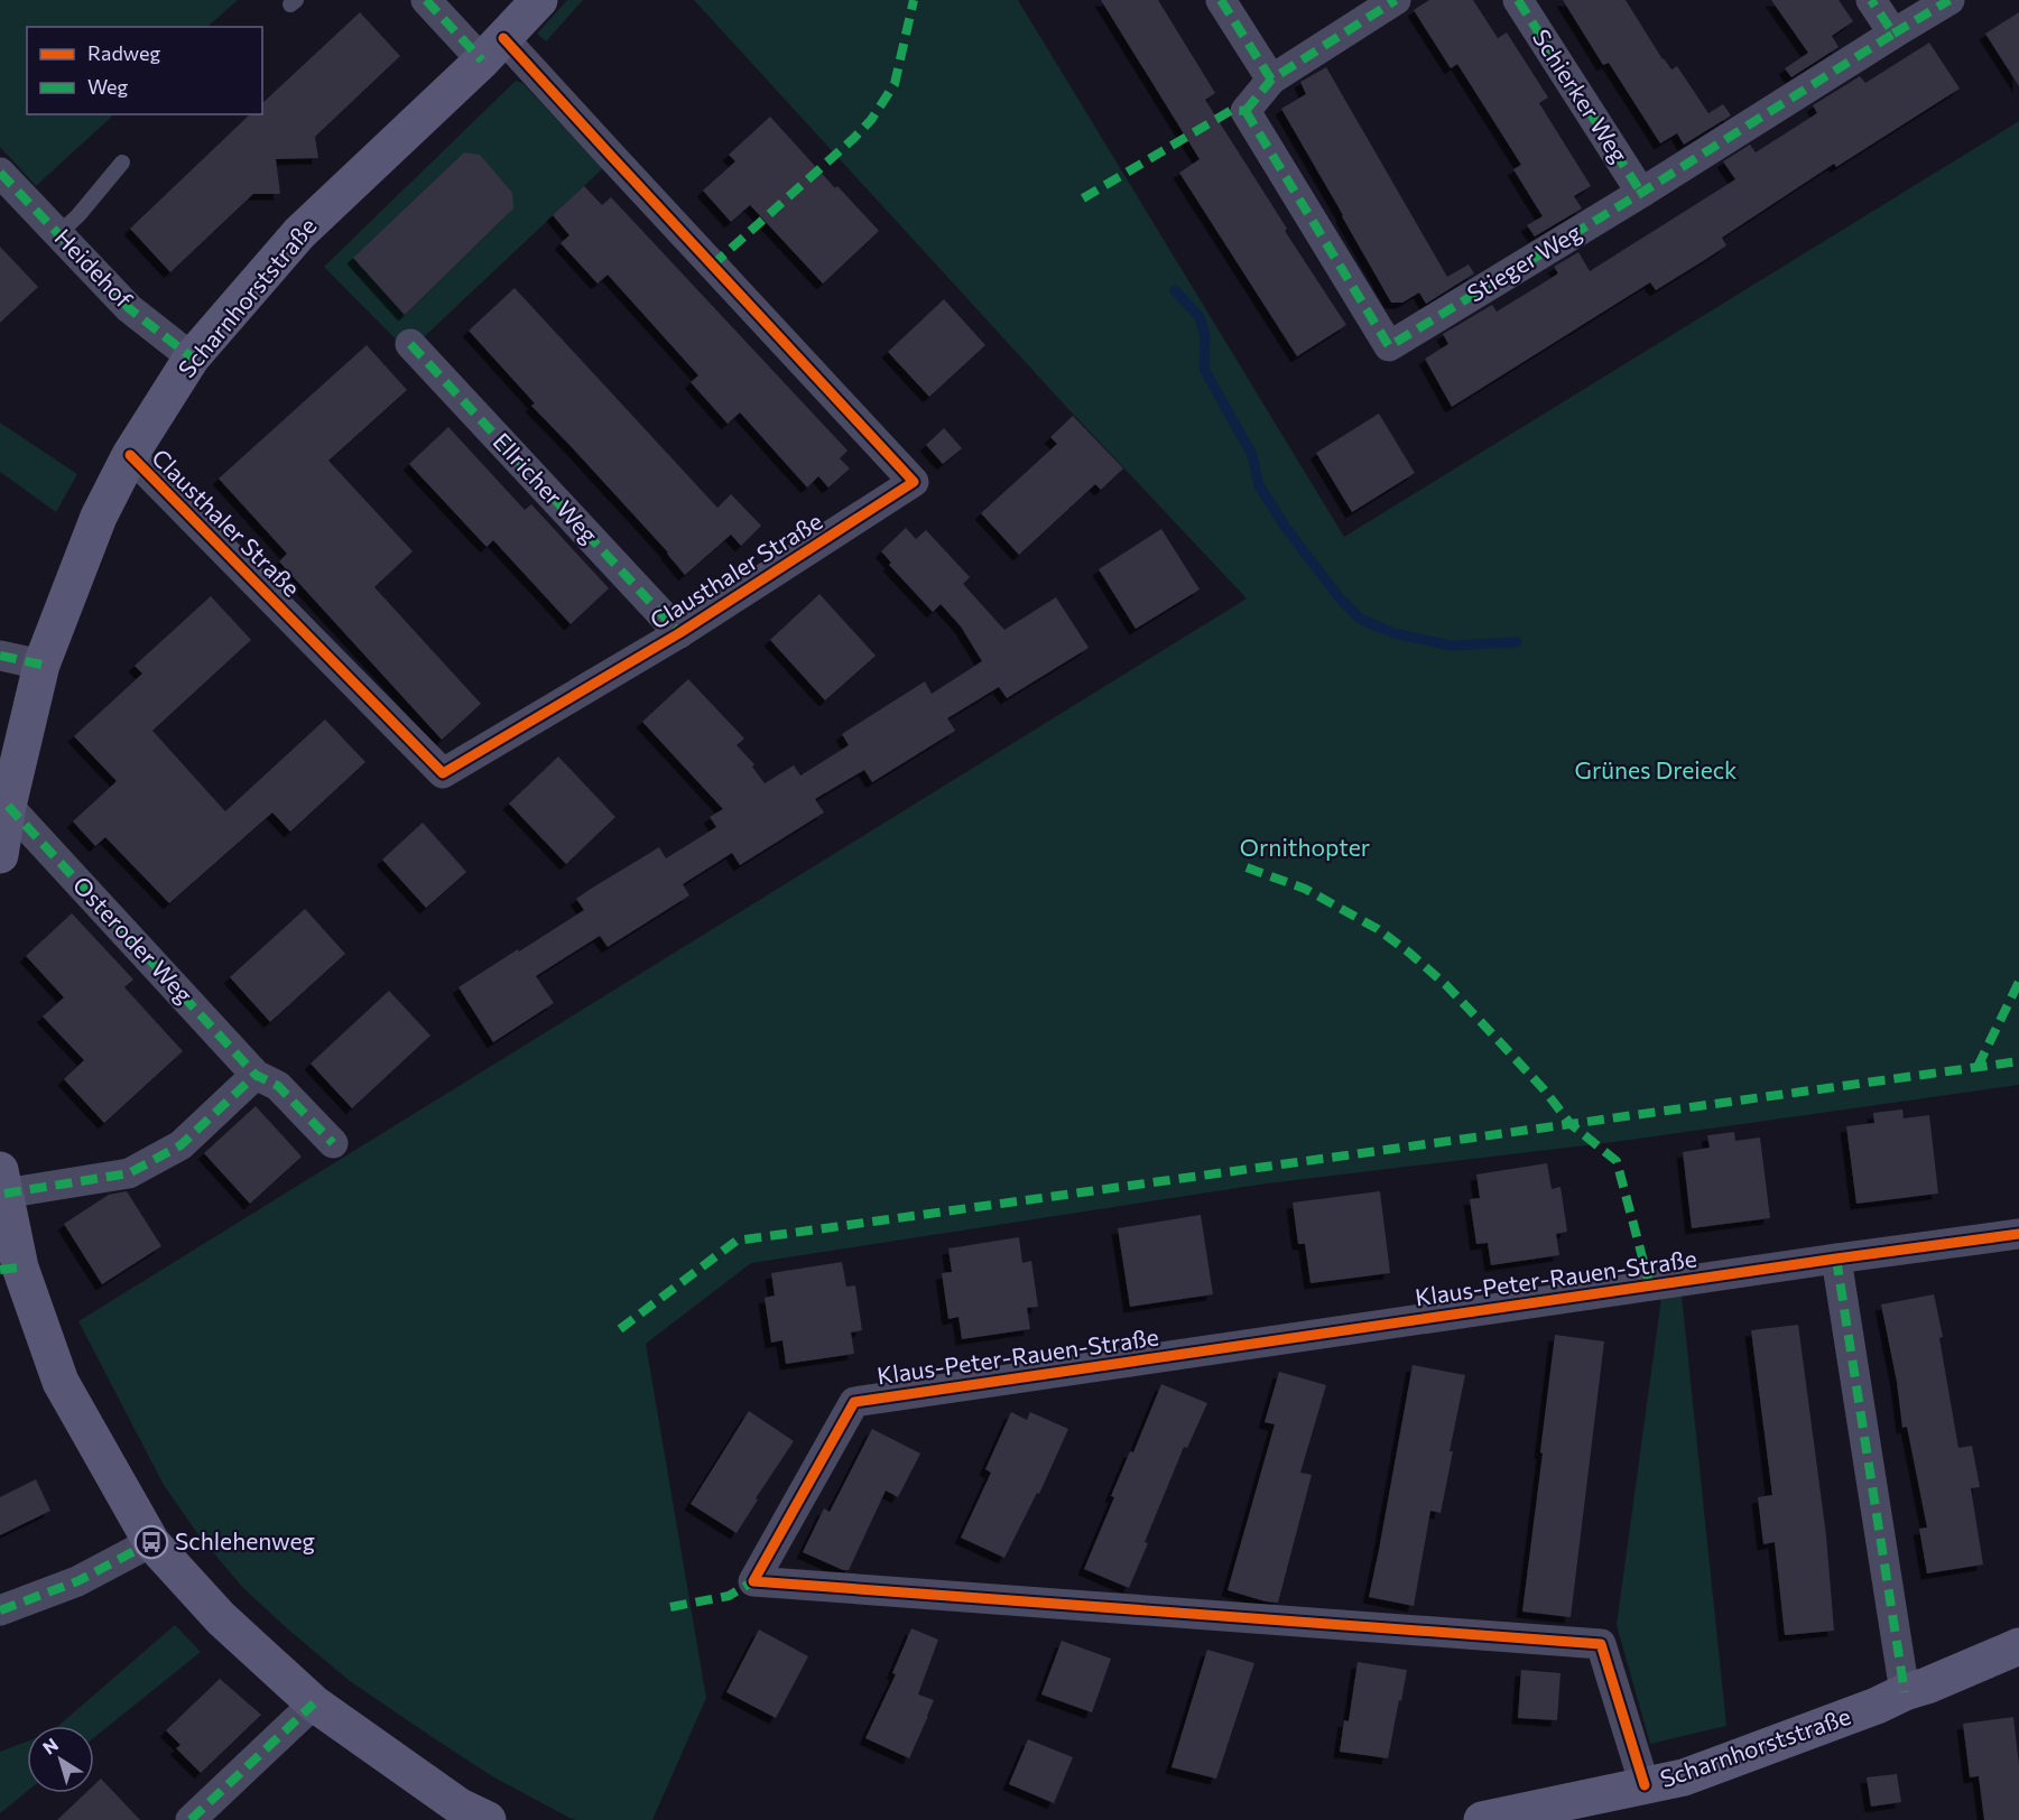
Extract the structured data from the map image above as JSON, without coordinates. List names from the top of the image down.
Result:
{
  "streets": {
    "street": [
      "Schierker Weg",
      "Stieger Weg",
      "Heidehof",
      "Scharnhorststraße",
      "Ellricher Weg",
      "Clausthaler Straße",
      "Osteroder Weg",
      "Klaus-Peter-Rauen-Straße"
    ]
  },
  "crossings": [
    ["Schierker Weg", "Stieger Weg"],
    ["Heidehof", "Scharnhorststraße"],
    ["Scharnhorststraße", "Clausthaler Straße"],
    ["Scharnhorststraße", "Osteroder Weg"],
    ["Scharnhorststraße", "Klaus-Peter-Rauen-Straße"],
    ["Ellricher Weg", "Clausthaler Straße"]
  ],
  "parks": ["Grünes Dreieck", "Ornithopter"],
  "places": {
    "bus stop": ["Schlehenweg"]
  },
  "legend": ["Radweg", "Weg"],
  "north": "top left"
}
